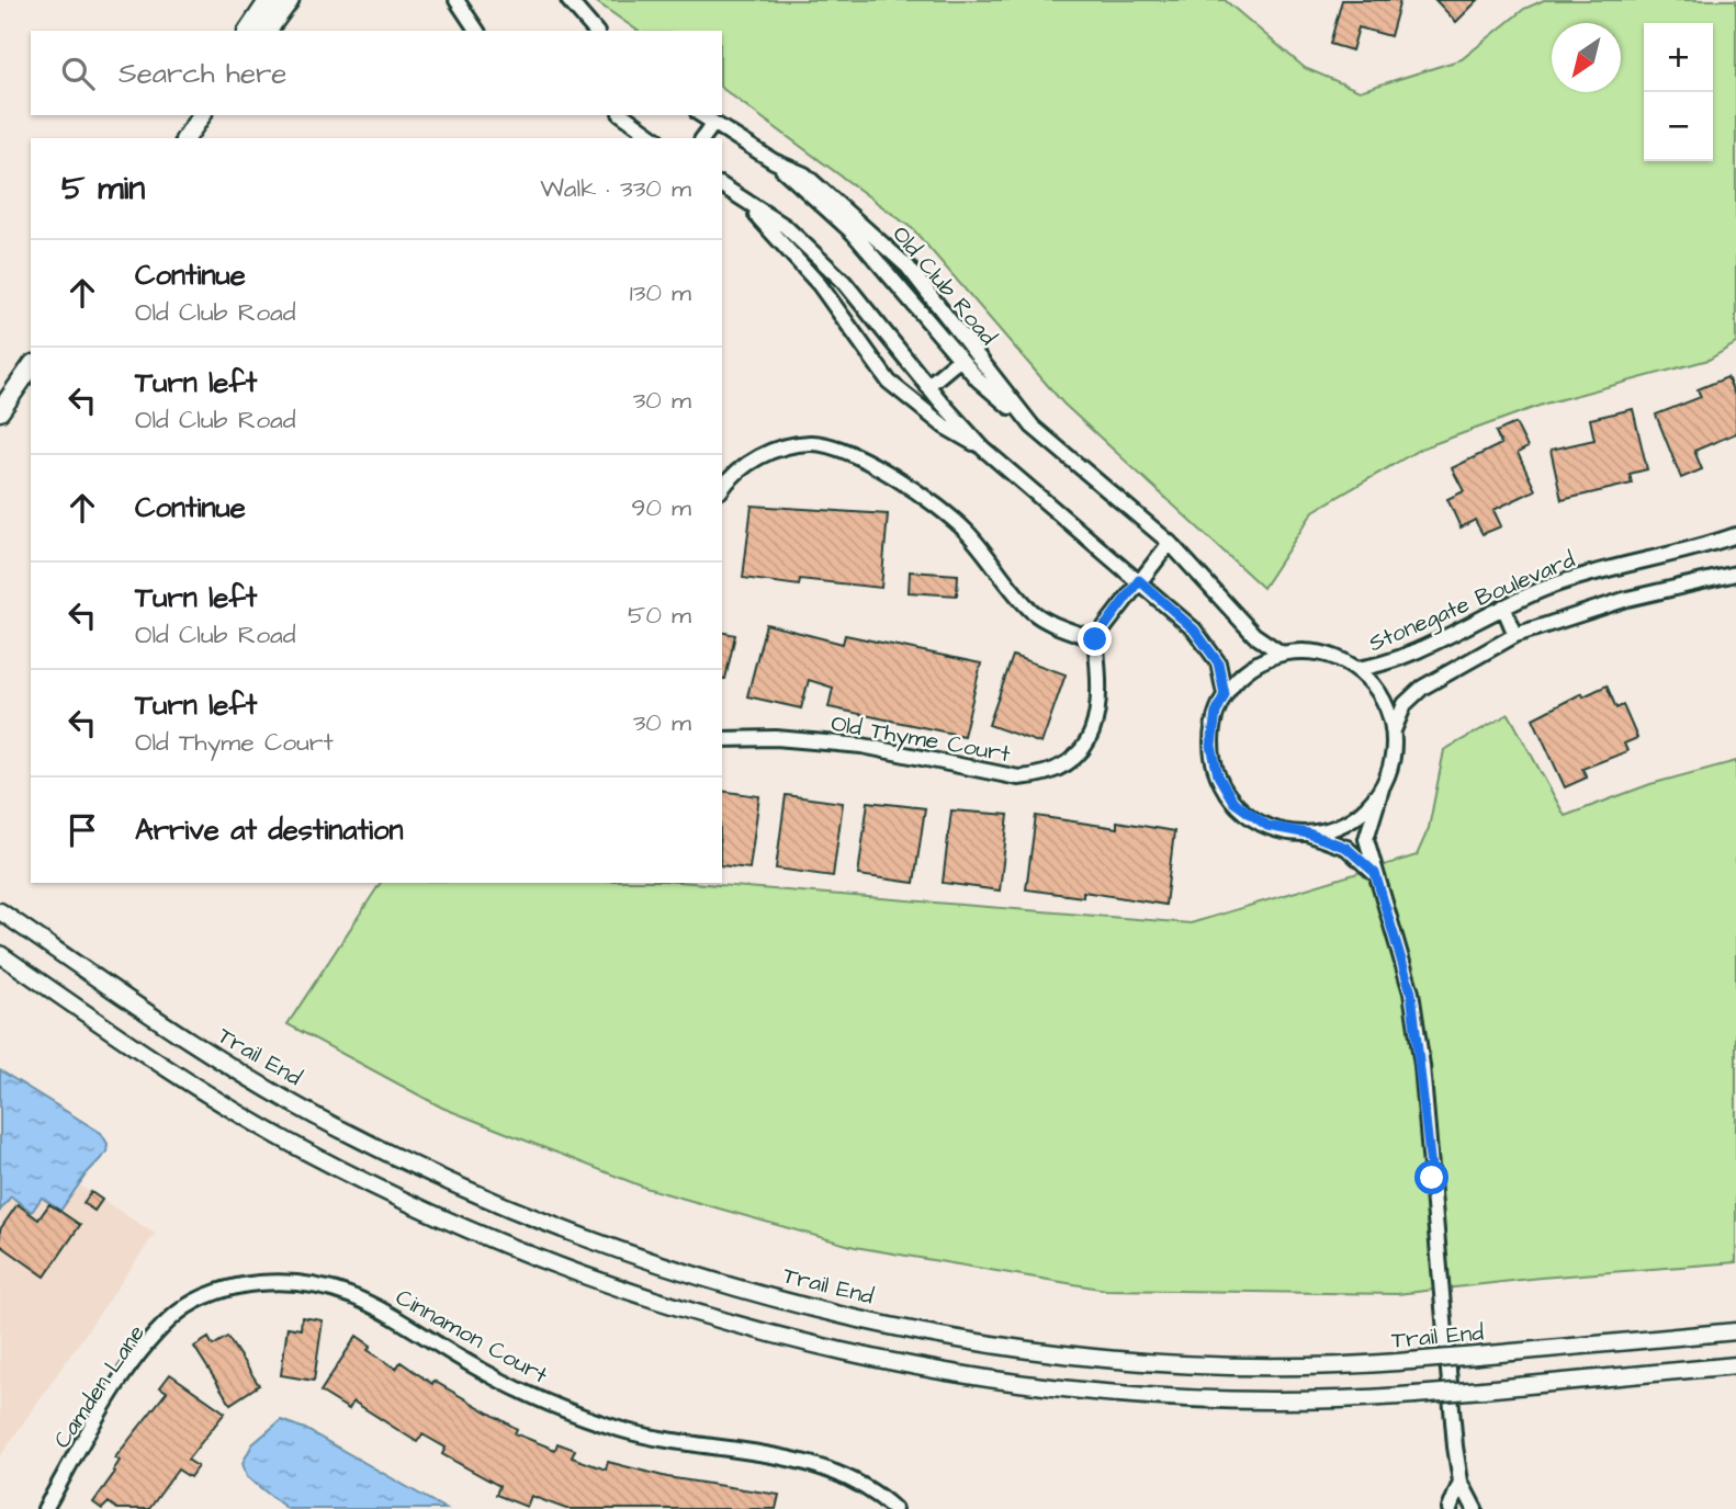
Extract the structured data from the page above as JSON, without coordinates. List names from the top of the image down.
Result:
{
  "streets": {
    "street": [
      "Old Club Road",
      "Stonegate Boulevard",
      "Old Thyme Court",
      "Trail End",
      "Cinnamon Court",
      "Camden Lane"
    ]
  },
  "crossings": [
    ["Old Club Road", "Stonegate Boulevard"],
    ["Cinnamon Court", "Camden Lane"]
  ],
  "north": "bottom left",
  "page": {
    "map_buttons": ["+", "−"],
    "search": "Search here",
    "heading": ["5 min", "Walk · 330 m"],
    "list": [
      ["Continue", "Old Club Road", "130 m"],
      ["Turn left", "Old Club Road", "30 m"],
      ["Continue", "90 m"],
      ["Turn left", "Old Club Road", "50 m"],
      ["Turn left", "Old Thyme Court", "30 m"],
      "Arrive at destination"
    ]
  }
}
